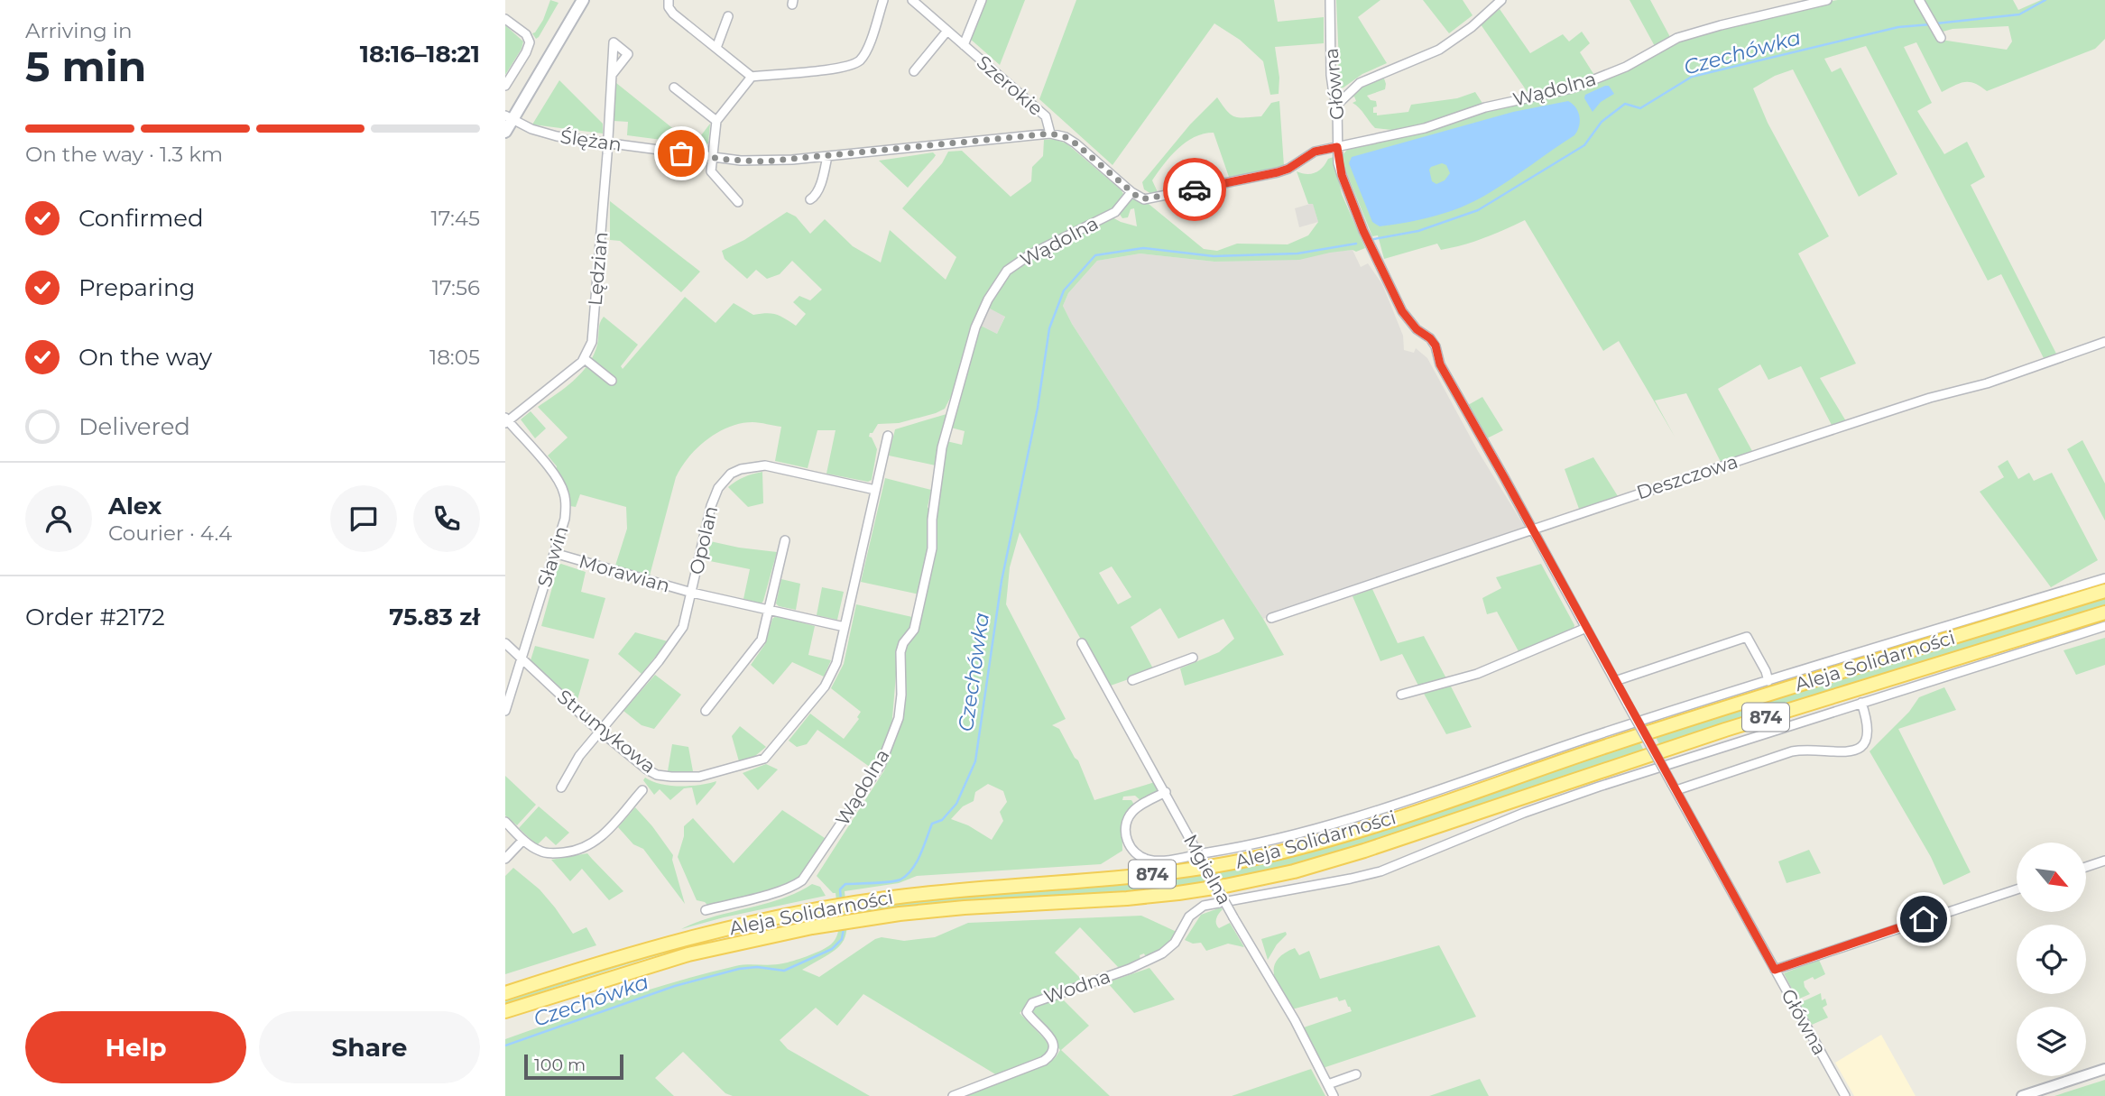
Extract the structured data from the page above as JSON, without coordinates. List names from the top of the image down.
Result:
{
  "streets": {
    "main road": ["Aleja Solidarności", "874"],
    "street": [
      "Główna",
      "Szerokie",
      "Wądolna",
      "Ślężan",
      "Lędzian",
      "Deszczowa",
      "Opolan",
      "Sławin",
      "Morawian",
      "Strumykowa",
      "Mgielna",
      "Wodna"
    ]
  },
  "crossings": [
    ["Główna", "Wądolna"],
    ["Główna", "Deszczowa"],
    ["Szerokie", "Wądolna"],
    ["Szerokie", "Ślężan"],
    ["Ślężan", "Lędzian"],
    ["Opolan", "Morawian"],
    ["Opolan", "Strumykowa"],
    ["Sławin", "Morawian"],
    ["Sławin", "Strumykowa"],
    ["Morawian", "Strumykowa"]
  ],
  "water": ["Czechówka"],
  "scale_bar": "100 m",
  "north": "bottom right",
  "page": {
    "heading": ["5 min", "Arriving in", "18:16–18:21"],
    "panel": [
      "Alex",
      "Courier · 4.4",
      "Order #2172",
      "75.83 zł"
    ],
    "bar": "On the way · 1.3 km",
    "list": [
      ["Confirmed", "17:45"],
      ["Preparing", "17:56"],
      ["On the way", "18:05"],
      "Delivered"
    ],
    "buttons": ["Help", "Share"],
    "scale": "100 m"
  }
}
